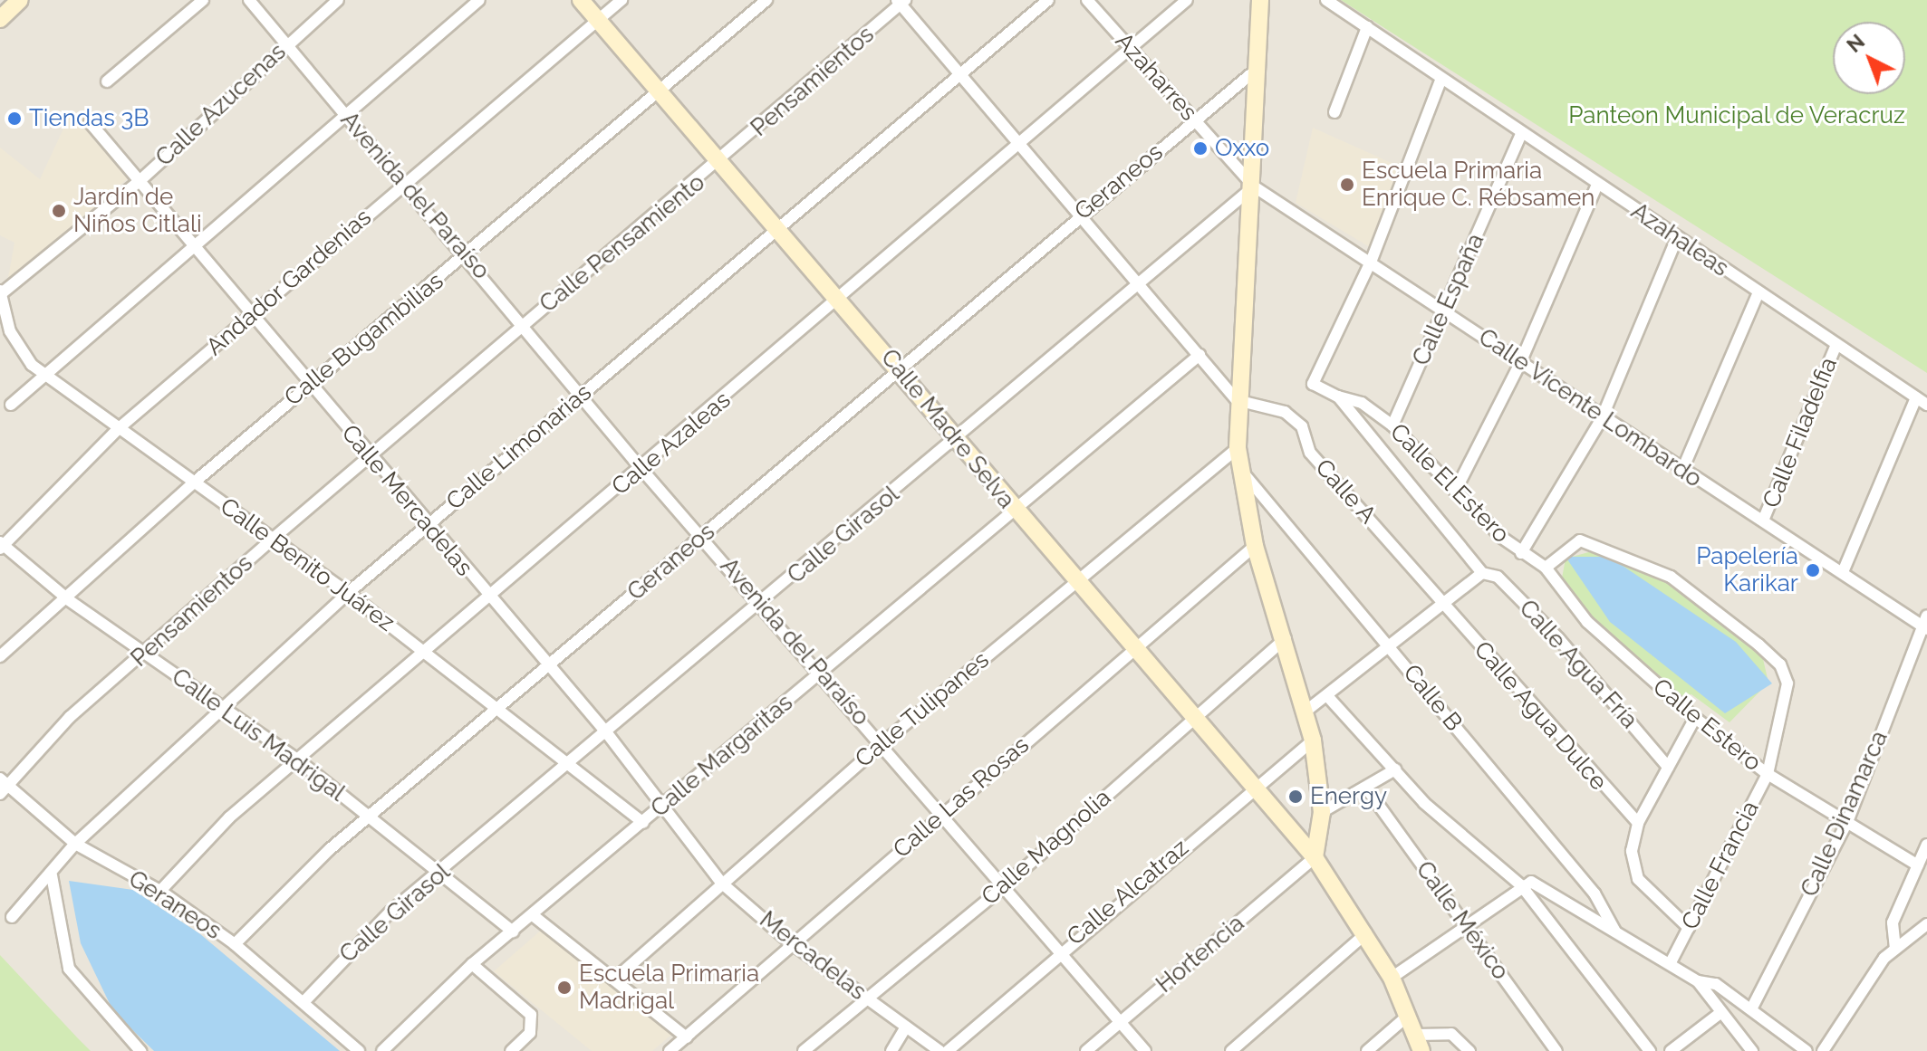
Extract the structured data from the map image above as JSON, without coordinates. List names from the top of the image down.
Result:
{
  "streets": {
    "street": [
      "Azaharres",
      "Pensamientos",
      "Calle Azucenas",
      "Geraneos",
      "Avenida del Paraíso",
      "Azahaleas",
      "Calle Pensamiento",
      "Andador Gardenias",
      "Calle España",
      "Calle Bugambilias",
      "Calle Vicente Lombardo",
      "Calle Madre Selva",
      "Calle Filadelfia",
      "Calle Azaleas",
      "Calle Limonarias",
      "Calle El Estero",
      "Calle A",
      "Calle Mercadelas",
      "Calle Girasol",
      "Calle Benito Juárez",
      "Calle Agua Fría",
      "Calle B",
      "Calle Tulipanes",
      "Calle Agua Dulce",
      "Calle Estero",
      "Calle Luis Madrigal",
      "Calle Margaritas",
      "Calle Las Rosas",
      "Calle Dinamarca",
      "Calle Magnolia",
      "Calle Francia",
      "Calle Alcatraz",
      "Calle México",
      "Hortencia",
      "Mercadelas"
    ]
  },
  "crossings": [
    ["Azaharres", "Geraneos"],
    ["Azaharres", "Calle Vicente Lombardo"],
    ["Azaharres", "Calle Azaleas"],
    ["Azaharres", "Calle Girasol"],
    ["Pensamientos", "Geraneos"],
    ["Pensamientos", "Avenida del Paraíso"],
    ["Pensamientos", "Calle Pensamiento"],
    ["Pensamientos", "Calle Madre Selva"],
    ["Pensamientos", "Calle Mercadelas"],
    ["Pensamientos", "Calle Benito Juárez"],
    ["Pensamientos", "Calle Luis Madrigal"],
    ["Calle Azucenas", "Avenida del Paraíso"],
    ["Calle Azucenas", "Calle Mercadelas"],
    ["Calle Azucenas", "Calle Benito Juárez"],
    ["Geraneos", "Avenida del Paraíso"],
    ["Geraneos", "Calle Madre Selva"],
    ["Geraneos", "Calle Azaleas"],
    ["Geraneos", "Calle Limonarias"],
    ["Geraneos", "Calle Mercadelas"],
    ["Geraneos", "Calle Benito Juárez"],
    ["Geraneos", "Calle Luis Madrigal"],
    ["Avenida del Paraíso", "Calle Pensamiento"],
    ["Avenida del Paraíso", "Andador Gardenias"],
    ["Avenida del Paraíso", "Calle Bugambilias"],
    ["Avenida del Paraíso", "Calle Azaleas"],
    ["Avenida del Paraíso", "Calle Limonarias"],
    ["Avenida del Paraíso", "Calle Girasol"],
    ["Avenida del Paraíso", "Calle Tulipanes"],
    ["Avenida del Paraíso", "Calle Margaritas"],
    ["Avenida del Paraíso", "Calle Las Rosas"],
    ["Avenida del Paraíso", "Calle Magnolia"],
    ["Avenida del Paraíso", "Calle Alcatraz"],
    ["Avenida del Paraíso", "Hortencia"],
    ["Azahaleas", "Calle España"],
    ["Azahaleas", "Calle Filadelfia"],
    ["Calle Pensamiento", "Calle Madre Selva"],
    ["Andador Gardenias", "Calle Madre Selva"],
    ["Andador Gardenias", "Calle Mercadelas"],
    ["Andador Gardenias", "Calle Benito Juárez"],
    ["Andador Gardenias", "Calle Luis Madrigal"],
    ["Calle España", "Calle Vicente Lombardo"],
    ["Calle España", "Calle El Estero"],
    ["Calle Bugambilias", "Calle Madre Selva"],
    ["Calle Bugambilias", "Calle Mercadelas"],
    ["Calle Bugambilias", "Calle Benito Juárez"],
    ["Calle Bugambilias", "Calle Luis Madrigal"],
    ["Calle Vicente Lombardo", "Calle Filadelfia"],
    ["Calle Vicente Lombardo", "Calle El Estero"],
    ["Calle Vicente Lombardo", "Calle Girasol"],
    ["Calle Vicente Lombardo", "Calle Dinamarca"],
    ["Calle Madre Selva", "Calle Azaleas"],
    ["Calle Madre Selva", "Calle Limonarias"],
    ["Calle Madre Selva", "Calle Girasol"],
    ["Calle Madre Selva", "Calle Tulipanes"],
    ["Calle Madre Selva", "Calle Margaritas"],
    ["Calle Madre Selva", "Calle Las Rosas"],
    ["Calle Madre Selva", "Calle Magnolia"],
    ["Calle Madre Selva", "Calle Alcatraz"],
    ["Calle Madre Selva", "Hortencia"],
    ["Calle Azaleas", "Calle Mercadelas"],
    ["Calle Azaleas", "Calle Benito Juárez"],
    ["Calle Azaleas", "Calle Luis Madrigal"],
    ["Calle Limonarias", "Calle Mercadelas"],
    ["Calle Limonarias", "Calle Benito Juárez"],
    ["Calle Limonarias", "Calle Luis Madrigal"],
    ["Calle El Estero", "Calle Agua Fría"],
    ["Calle El Estero", "Calle Estero"],
    ["Calle A", "Calle Agua Dulce"],
    ["Calle Mercadelas", "Calle Girasol"],
    ["Calle Mercadelas", "Calle Tulipanes"],
    ["Calle Mercadelas", "Calle Margaritas"],
    ["Calle Mercadelas", "Mercadelas"],
    ["Calle Girasol", "Calle Benito Juárez"],
    ["Calle Girasol", "Calle Luis Madrigal"],
    ["Calle Benito Juárez", "Calle Margaritas"],
    ["Calle Tulipanes", "Mercadelas"],
    ["Calle Estero", "Calle Dinamarca"],
    ["Calle Estero", "Calle Francia"],
    ["Calle Luis Madrigal", "Calle Margaritas"],
    ["Calle Las Rosas", "Mercadelas"],
    ["Calle Magnolia", "Mercadelas"]
  ],
  "parks": ["Panteon Municipal de Veracruz"],
  "places": [
    "Tiendas 3B",
    "Oxxo",
    "Escuela Primaria Enrique C. Rébsamen",
    "Jardín de Niños Citlali",
    "Papelería Karikar",
    "Energy",
    "Escuela Primaria Madrigal"
  ],
  "north": "top left"
}
